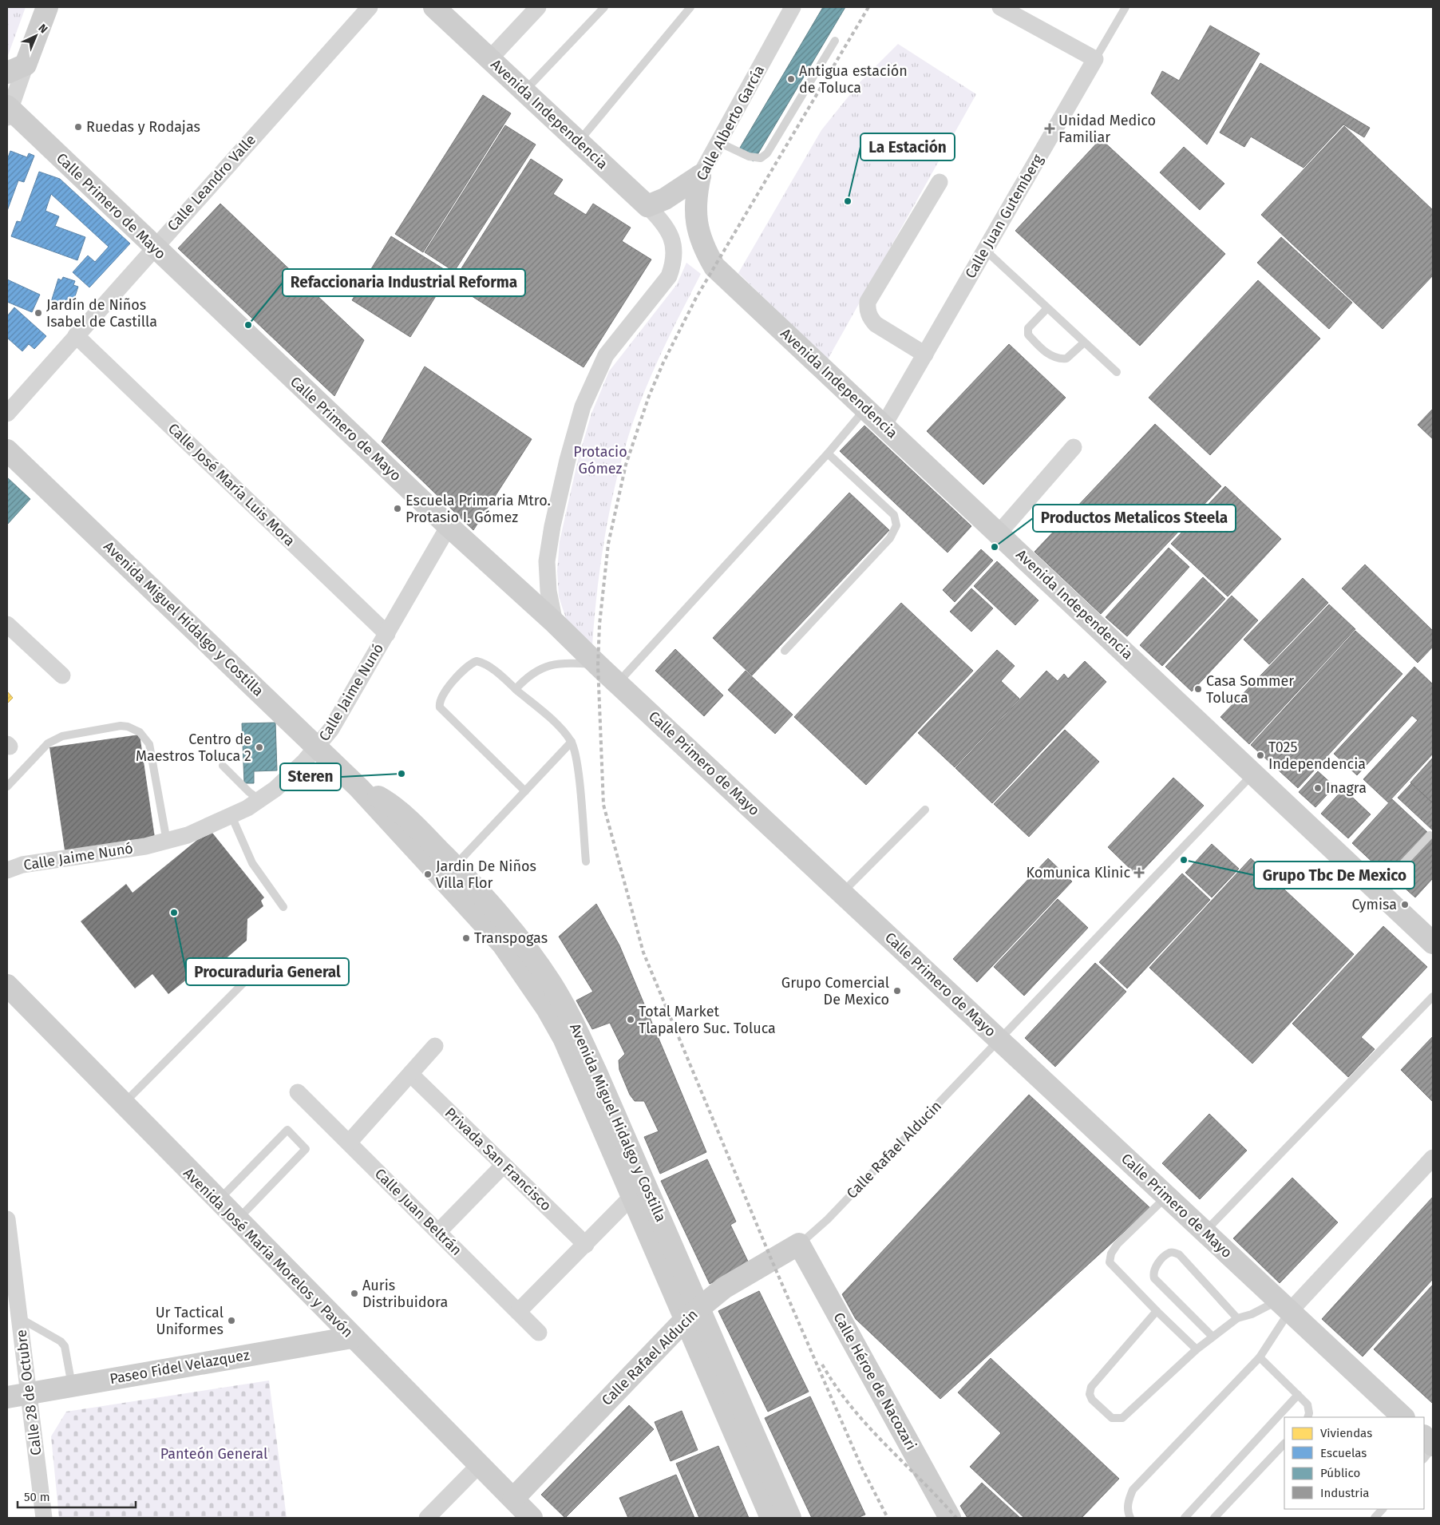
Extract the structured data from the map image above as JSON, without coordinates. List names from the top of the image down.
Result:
{
  "streets": {
    "main road": [
      "Avenida Independencia",
      "Calle Alberto García",
      "Calle Primero de Mayo",
      "Avenida Miguel Hidalgo y Costilla",
      "Calle Rafael Alducin",
      "Avenida José María Morelos y Pavón",
      "Paseo Fidel Velazquez",
      "Calle Héroe de Nacozari"
    ],
    "street": [
      "Calle Leandro Valle",
      "Calle Juan Gutemberg",
      "Calle José María Luis Mora",
      "Calle Jaime Nunó",
      "Privada San Francisco",
      "Calle Juan Beltrán",
      "Calle 28 de Octubre"
    ]
  },
  "crossings": [
    ["Avenida Independencia", "Calle Alberto García"],
    ["Avenida Independencia", "Calle Primero de Mayo"],
    ["Avenida Independencia", "Calle Juan Gutemberg"],
    ["Avenida Independencia", "Calle Rafael Alducin"],
    ["Calle Leandro Valle", "Calle Primero de Mayo"],
    ["Calle Leandro Valle", "Calle José María Luis Mora"],
    ["Calle Primero de Mayo", "Calle Jaime Nunó"],
    ["Calle Primero de Mayo", "Calle Rafael Alducin"],
    ["Calle José María Luis Mora", "Calle Jaime Nunó"],
    ["Avenida Miguel Hidalgo y Costilla", "Calle Jaime Nunó"],
    ["Avenida Miguel Hidalgo y Costilla", "Calle Rafael Alducin"],
    ["Calle Rafael Alducin", "Avenida José María Morelos y Pavón"],
    ["Calle Rafael Alducin", "Calle Héroe de Nacozari"],
    ["Avenida José María Morelos y Pavón", "Paseo Fidel Velazquez"],
    ["Paseo Fidel Velazquez", "Calle 28 de Octubre"]
  ],
  "parks": ["Protacio Gómez", "Panteón General"],
  "places": {
    "other": [
      "Antigua estación de Toluca",
      "Ruedas y Rodajas",
      "La Estación",
      "Jardín de Niños Isabel de Castilla",
      "Refaccionaria Industrial Reforma",
      "Escuela Primaria Mtro. Protasio I. Gómez",
      "Productos Metalicos Steela",
      "Casa Sommer Toluca",
      "Centro de Maestros Toluca 2",
      "T025 Independencia",
      "Steren",
      "Inagra",
      "Grupo Tbc De Mexico",
      "Jardin De Niños Villa Flor",
      "Cymisa",
      "Procuraduria General",
      "Transpogas",
      "Grupo Comercial De Mexico",
      "Total Market Tlapalero Suc. Toluca",
      "Auris Distribuidora",
      "Ur Tactical Uniformes"
    ],
    "health": ["Unidad Medico Familiar", "Komunica Klinic"]
  },
  "legend": [
    "Viviendas",
    "Escuelas",
    "Público",
    "Industria"
  ],
  "scale_bar": "50 m",
  "north": "top right"
}
